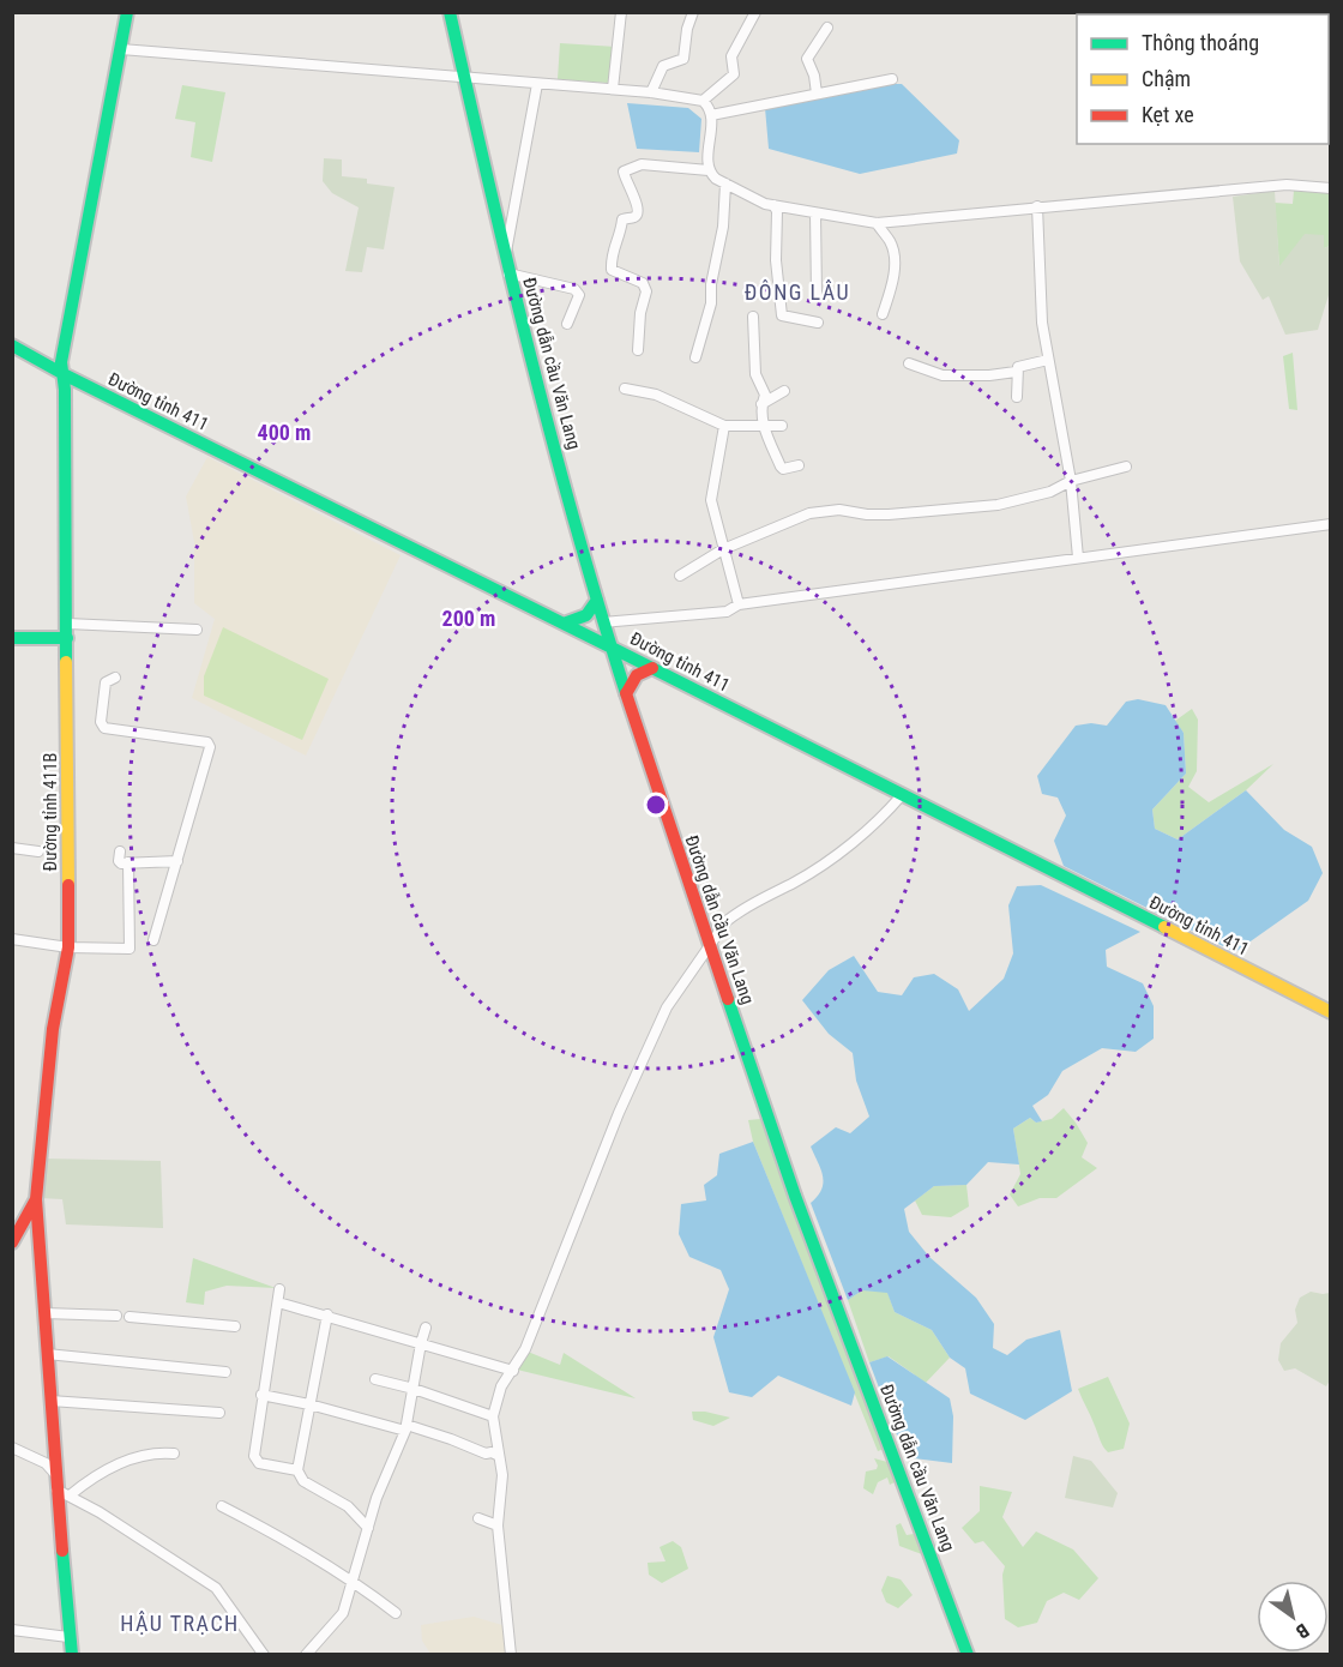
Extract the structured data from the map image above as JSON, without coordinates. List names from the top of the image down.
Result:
{
  "streets": {
    "main road": ["Đường dẫn cầu Văn Lang", "Đường tỉnh 411", "Đường tỉnh 411B"]
  },
  "crossings": [
    ["Đường dẫn cầu Văn Lang", "Đường tỉnh 411"],
    ["Đường tỉnh 411", "Đường tỉnh 411B"]
  ],
  "districts": ["ĐÔNG LÂU", "HẬU TRẠCH"],
  "legend": ["Thông thoáng", "Chậm", "Kẹt xe"],
  "north": "bottom right",
  "rings": ["400 m", "200 m"]
}
